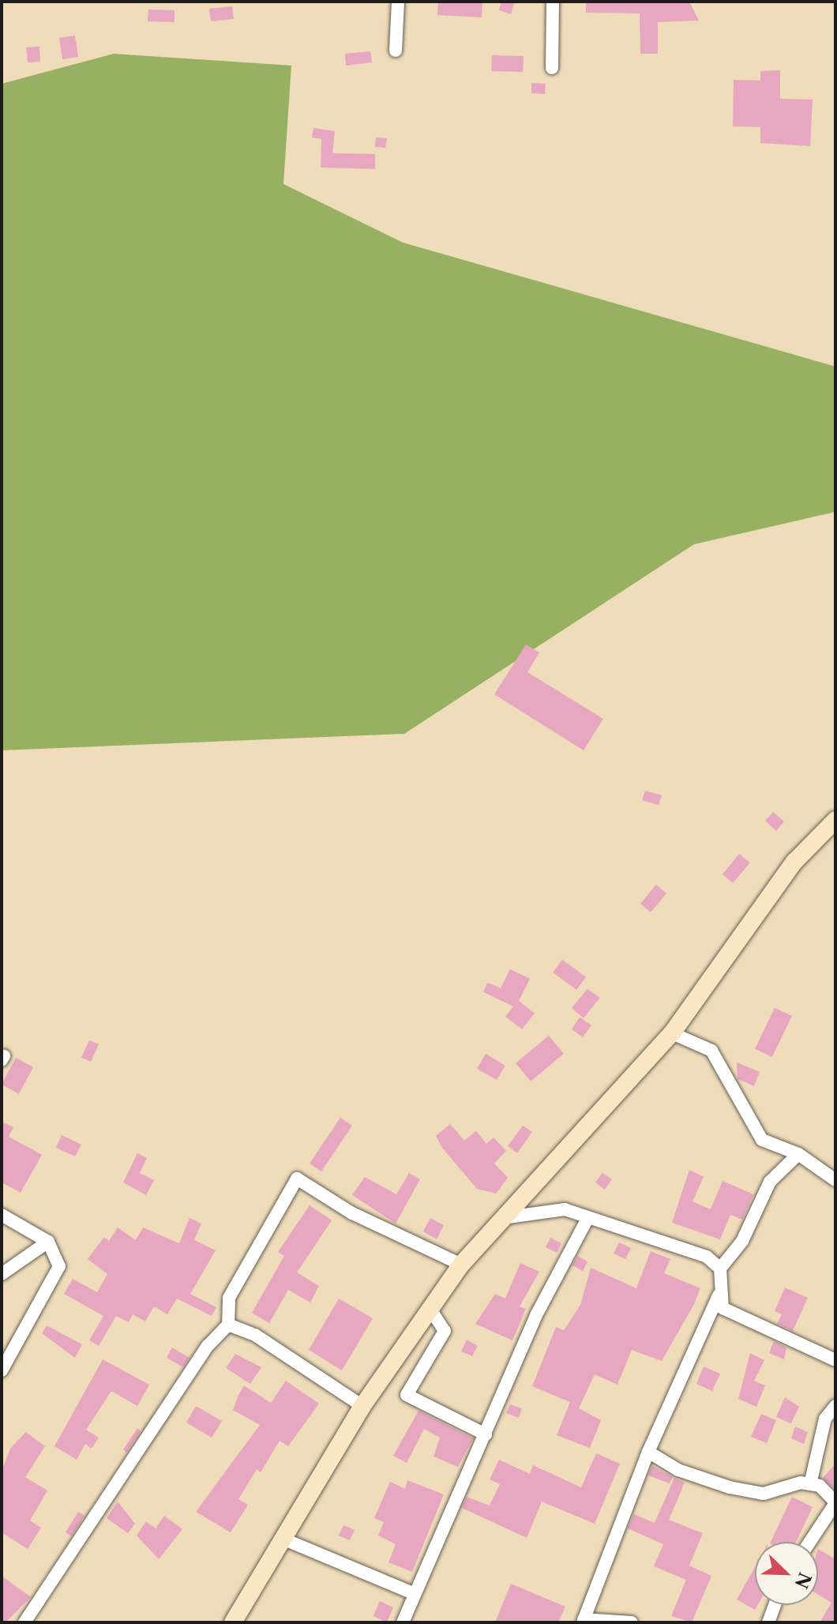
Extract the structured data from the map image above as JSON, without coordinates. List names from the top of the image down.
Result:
{
  "north": "bottom right"
}
